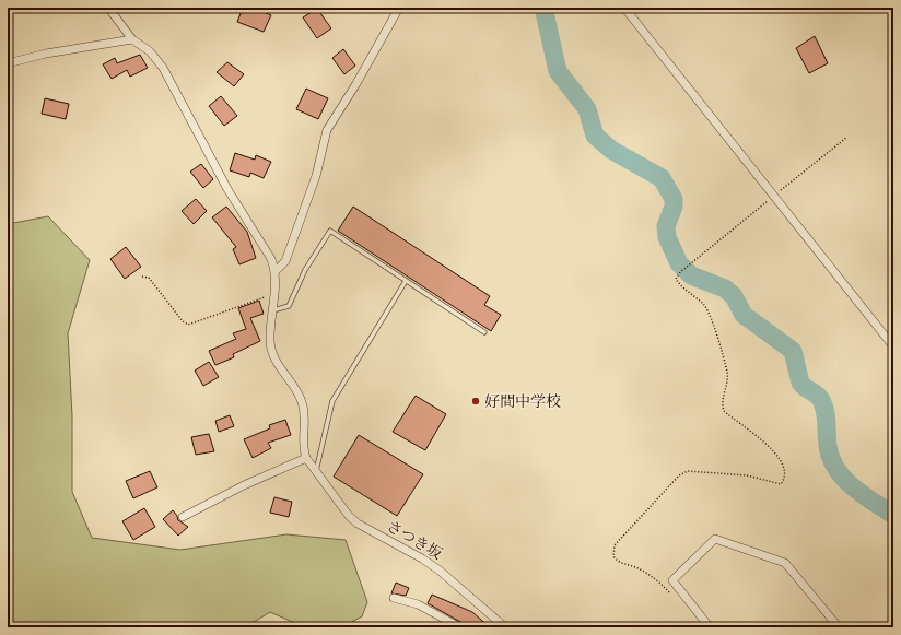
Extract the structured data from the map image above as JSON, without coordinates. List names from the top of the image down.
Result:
{
  "streets": {
    "street": ["さつき坂"]
  },
  "places": ["好間中学校"]
}
